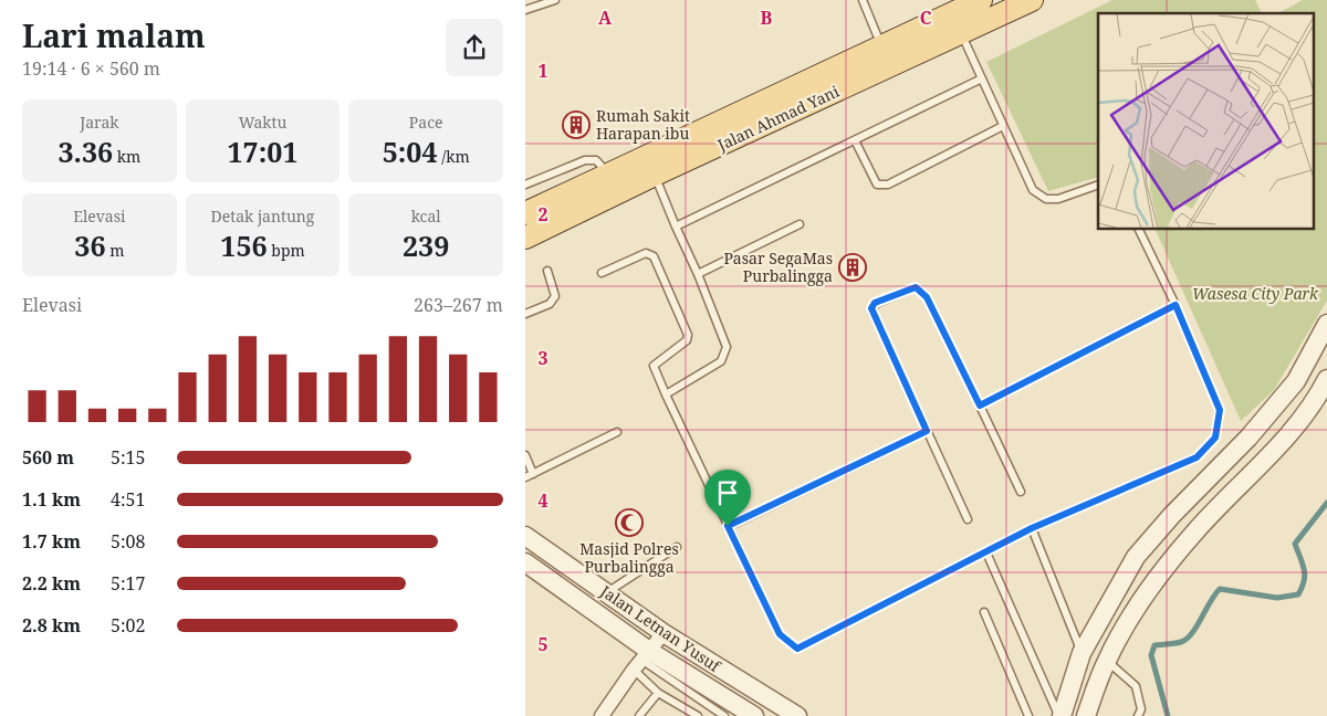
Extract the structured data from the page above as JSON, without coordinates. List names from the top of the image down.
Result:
{
  "streets": {
    "main road": ["Jalan Ahmad Yani"],
    "street": ["Jalan Letnan Yusuf"]
  },
  "parks": ["Wasesa City Park"],
  "places": {
    "building": ["Rumah Sakit Harapan ibu", "Pasar SegaMas Purbalingga"],
    "mosque": ["Masjid Polres Purbalingga"]
  },
  "page": {
    "heading": ["Lari malam", "19:14 · 6 × 560 m"],
    "stats": [
      ["Jarak", "3.36 km"],
      ["Waktu", "17:01"],
      ["Pace", "5:04 /km"],
      ["Elevasi", "36 m"],
      ["Detak jantung", "156 bpm"],
      ["kcal", "239"]
    ],
    "chart": ["Elevasi", "263–267 m"],
    "list": [
      {
        "name": "560 m",
        "note": "5:15"
      },
      {
        "name": "1.1 km",
        "note": "4:51"
      },
      {
        "name": "1.7 km",
        "note": "5:08"
      },
      {
        "name": "2.2 km",
        "note": "5:17"
      },
      {
        "name": "2.8 km",
        "note": "5:02"
      }
    ]
  },
  "grid": {
    "columns": ["A", "B", "C"],
    "rows": [
      "1",
      "2",
      "3",
      "4",
      "5"
    ]
  }
}
